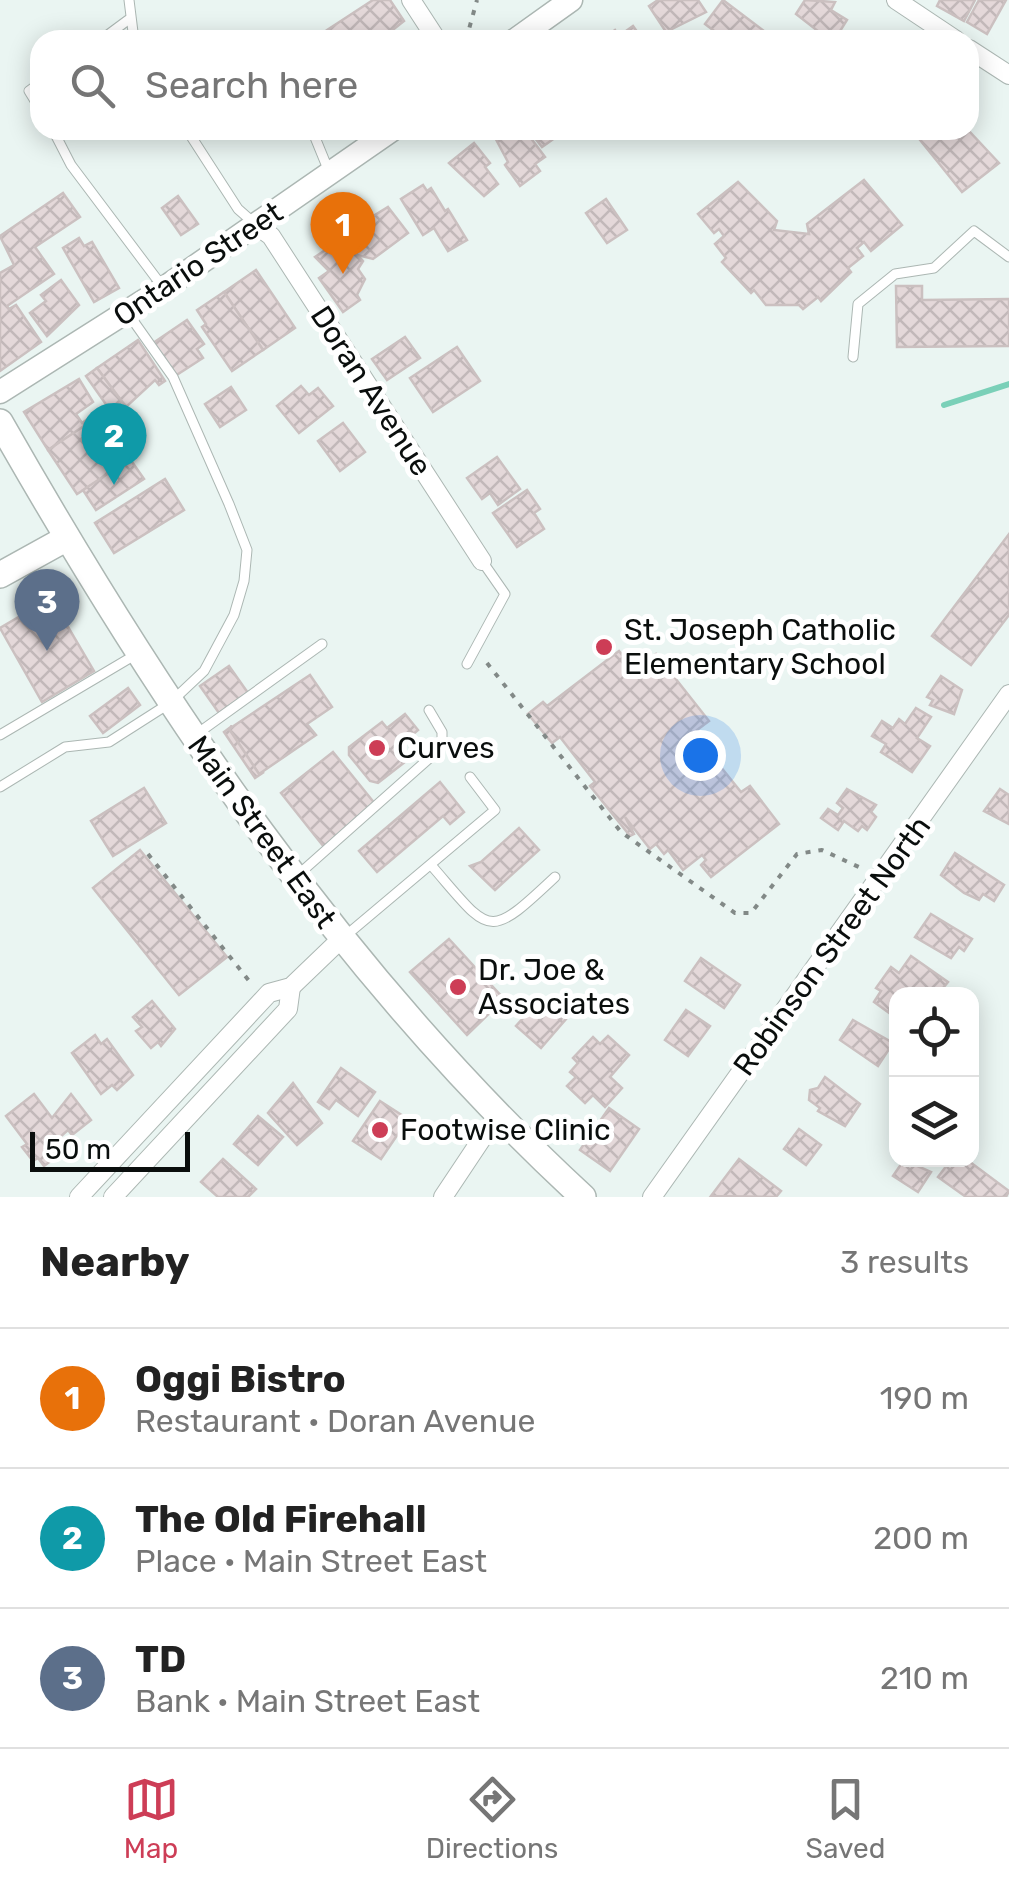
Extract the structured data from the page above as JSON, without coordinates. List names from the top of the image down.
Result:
{
  "streets": {
    "main road": ["Main Street East"],
    "street": ["Ontario Street", "Doran Avenue", "Robinson Street North"]
  },
  "crossings": [
    ["Ontario Street", "Doran Avenue"]
  ],
  "places": [
    "St. Joseph Catholic Elementary School",
    "Curves",
    "Dr. Joe & Associates",
    "Footwise Clinic"
  ],
  "scale_bar": "50 m",
  "page": {
    "search": "Search here",
    "pins": ["1", "2", "3"],
    "scale": "50 m",
    "heading": ["Nearby", "3 results"],
    "list": [
      {
        "mark": "1",
        "name": "Oggi Bistro",
        "note": "Restaurant · Doran Avenue",
        "value": "190 m"
      },
      {
        "mark": "2",
        "name": "The Old Firehall",
        "note": "Place · Main Street East",
        "value": "200 m"
      },
      {
        "mark": "3",
        "name": "TD",
        "note": "Bank · Main Street East",
        "value": "210 m"
      }
    ],
    "nav": ["Map", "Directions", "Saved"]
  }
}
